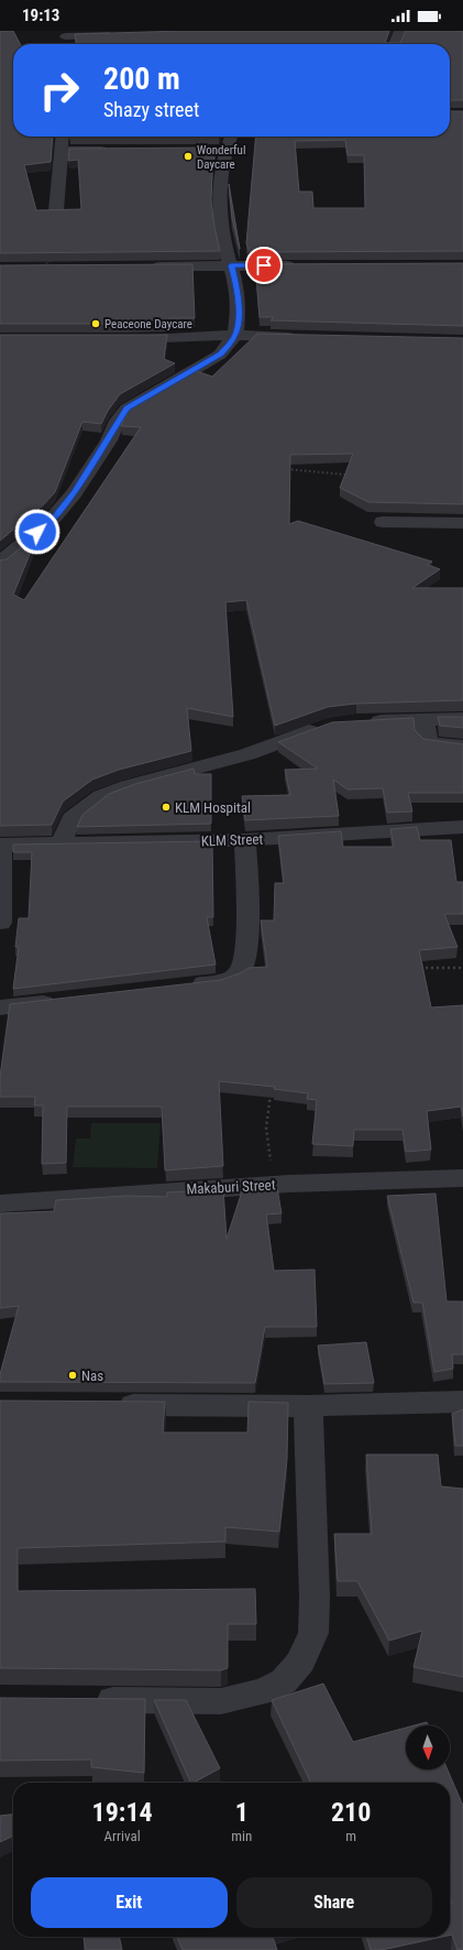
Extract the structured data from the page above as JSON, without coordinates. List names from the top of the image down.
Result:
{
  "streets": {
    "street": ["KLM Street", "Makaburi Street"]
  },
  "places": [
    "Wonderful Daycare",
    "Peaceone Daycare",
    "KLM Hospital",
    "Nas"
  ],
  "north": "bottom",
  "page": {
    "status": "19:13",
    "turn": ["200 m", "Shazy street"],
    "eta": [
      "19:14",
      "Arrival",
      "1",
      "min",
      "210",
      "m"
    ],
    "buttons": ["Exit", "Share"]
  }
}
